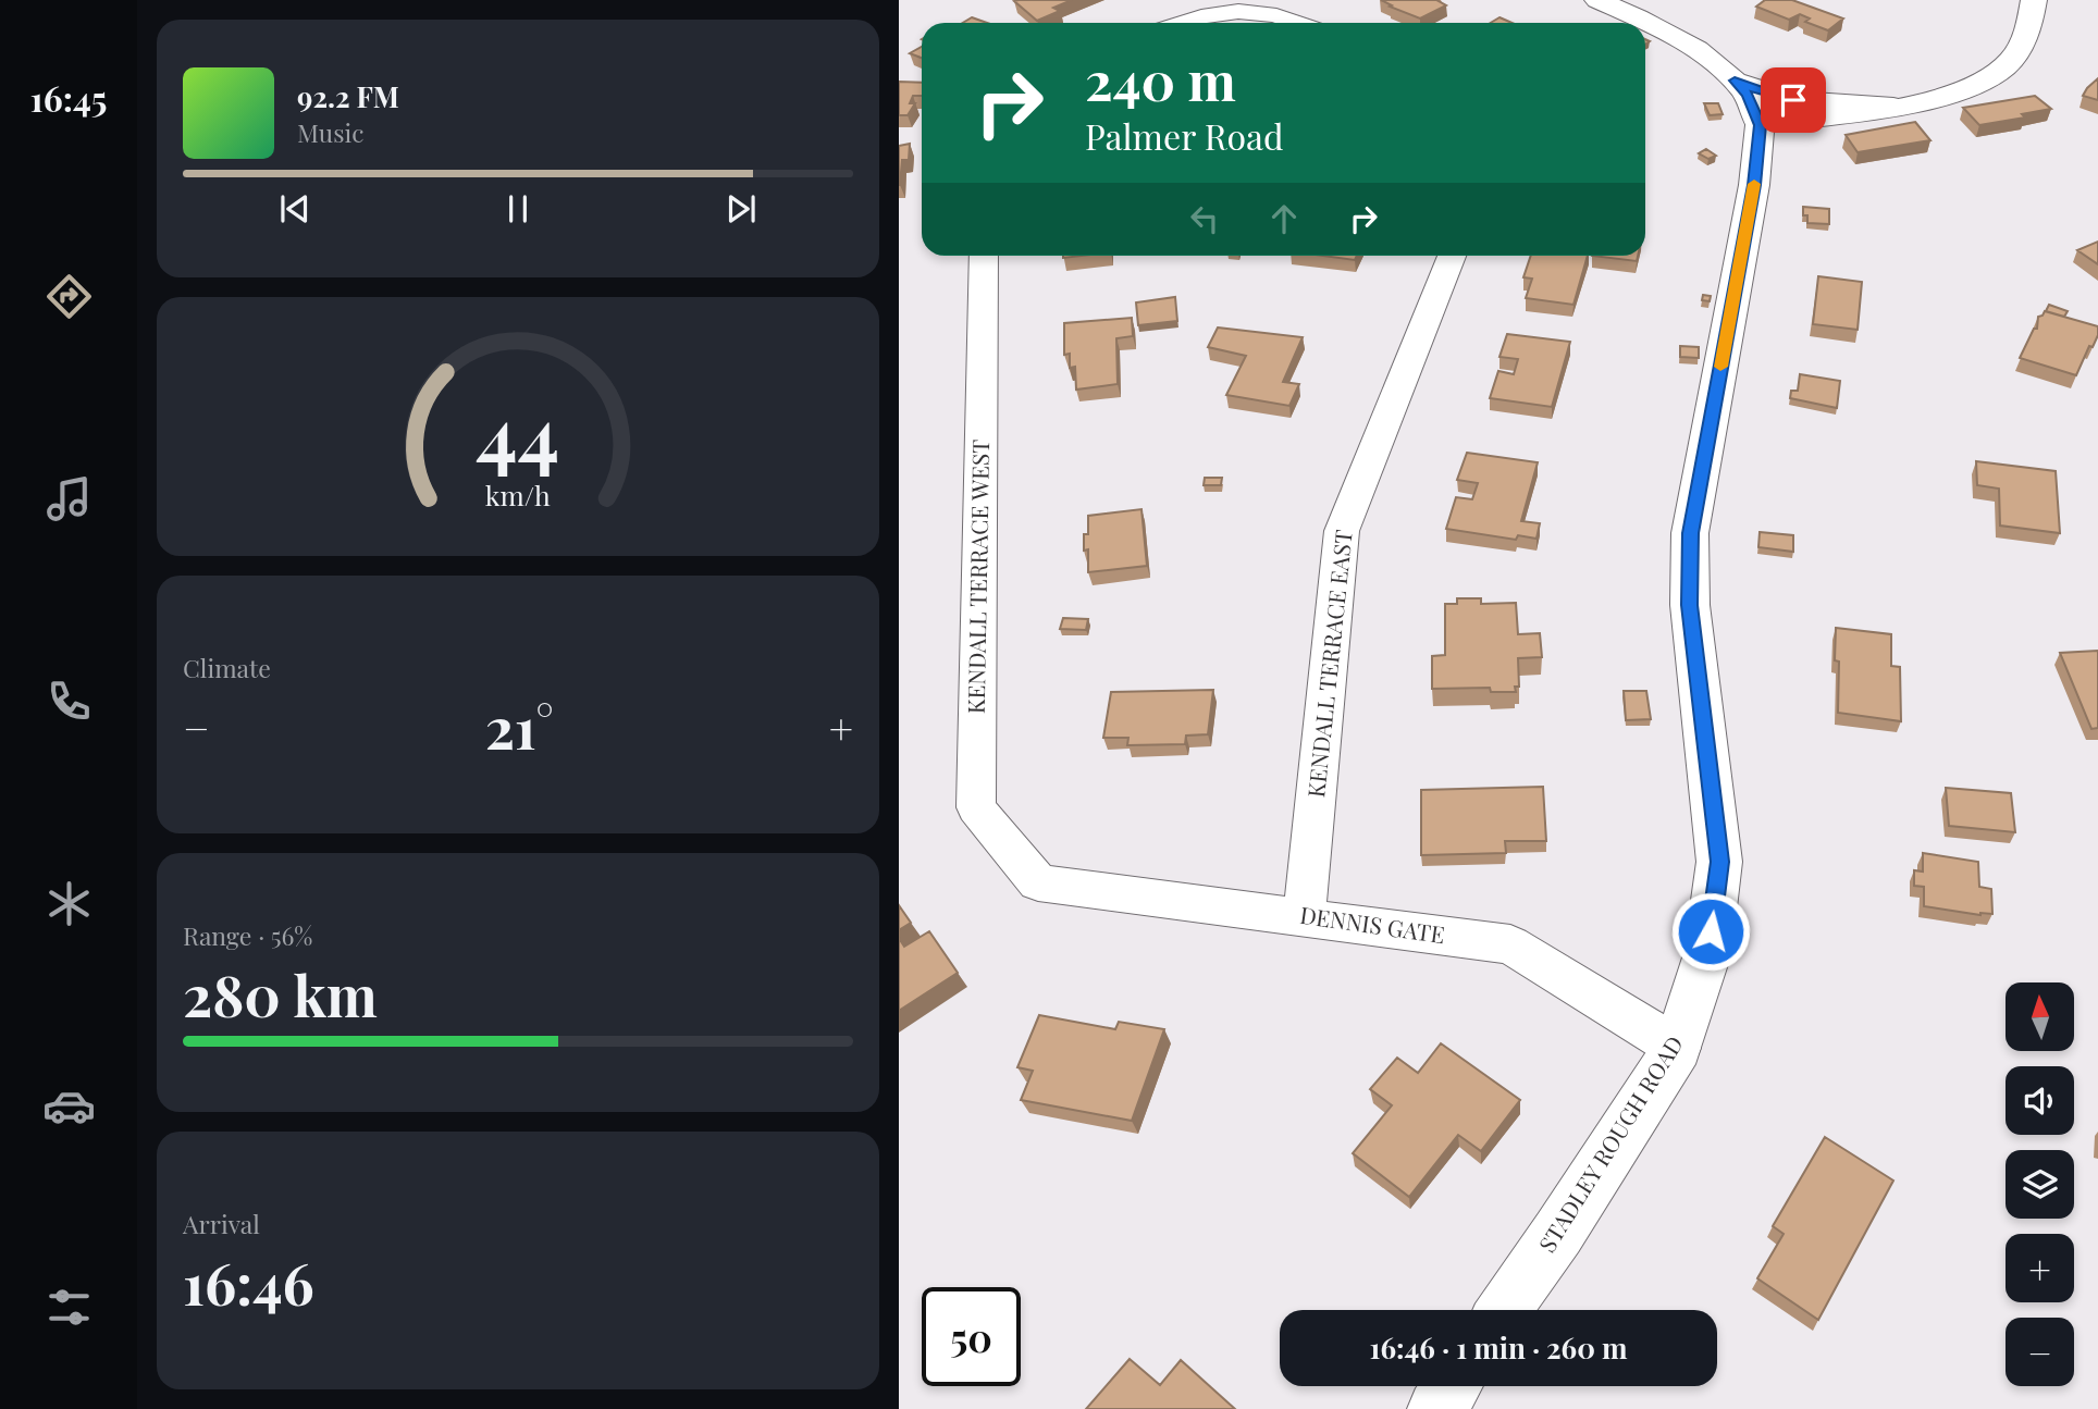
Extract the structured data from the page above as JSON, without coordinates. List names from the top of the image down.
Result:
{
  "streets": {
    "main road": ["STADLEY ROUGH ROAD"],
    "street": ["KENDALL TERRACE WEST", "KENDALL TERRACE EAST", "DENNIS GATE"]
  },
  "crossings": [
    ["KENDALL TERRACE WEST", "DENNIS GATE"],
    ["KENDALL TERRACE EAST", "DENNIS GATE"],
    ["DENNIS GATE", "STADLEY ROUGH ROAD"]
  ],
  "north": "top",
  "page": {
    "tabs": "16:45",
    "turn": ["240 m", "Palmer Road"],
    "song": ["92.2 FM", "Music"],
    "tile": [
      "Climate",
      ["Range · 56%", "280 km"],
      ["Arrival", "16:46"]
    ],
    "heat": ["−", "21°", "+"],
    "map_buttons": ["+", "−"],
    "limit": "50",
    "trip": "16:46 · 1 min · 260 m",
    "gauge": ["44", "km/h"]
  }
}
